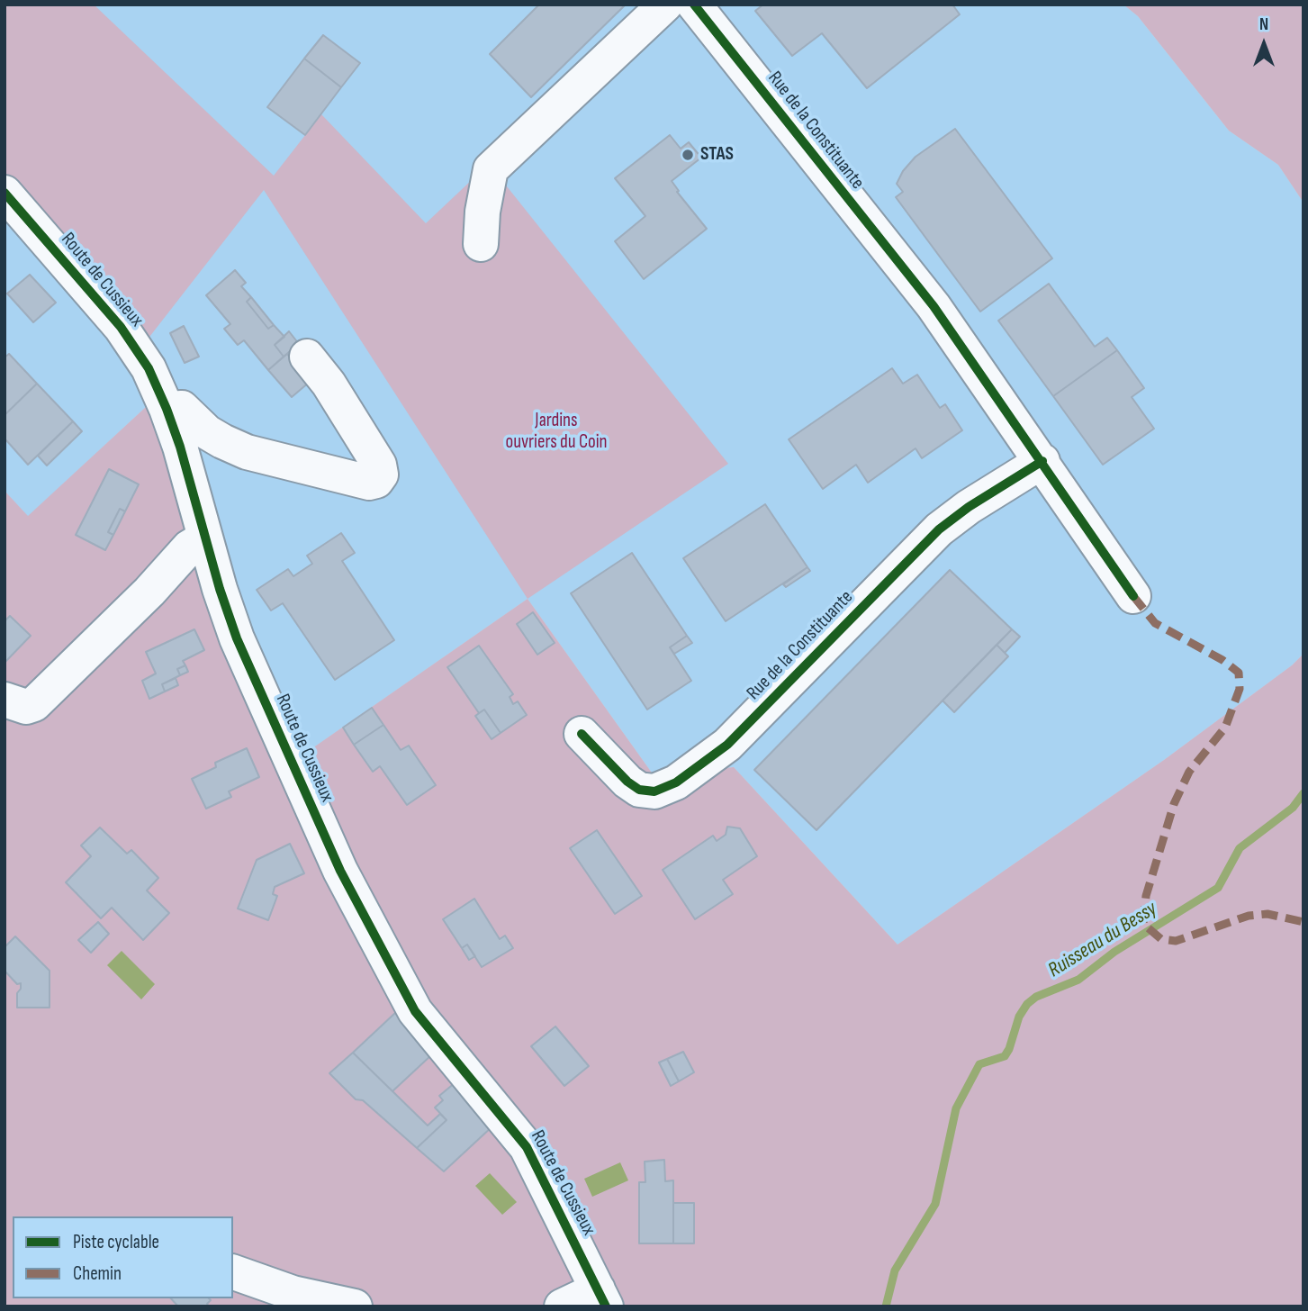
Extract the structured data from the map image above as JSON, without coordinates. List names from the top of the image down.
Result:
{
  "streets": {
    "street": ["Rue de la Constituante", "Route de Cussieux"]
  },
  "water": ["Ruisseau du Bessy"],
  "parks": ["Jardins ouvriers du Coin"],
  "places": ["STAS"],
  "legend": ["Piste cyclable", "Chemin"],
  "north": "top"
}
